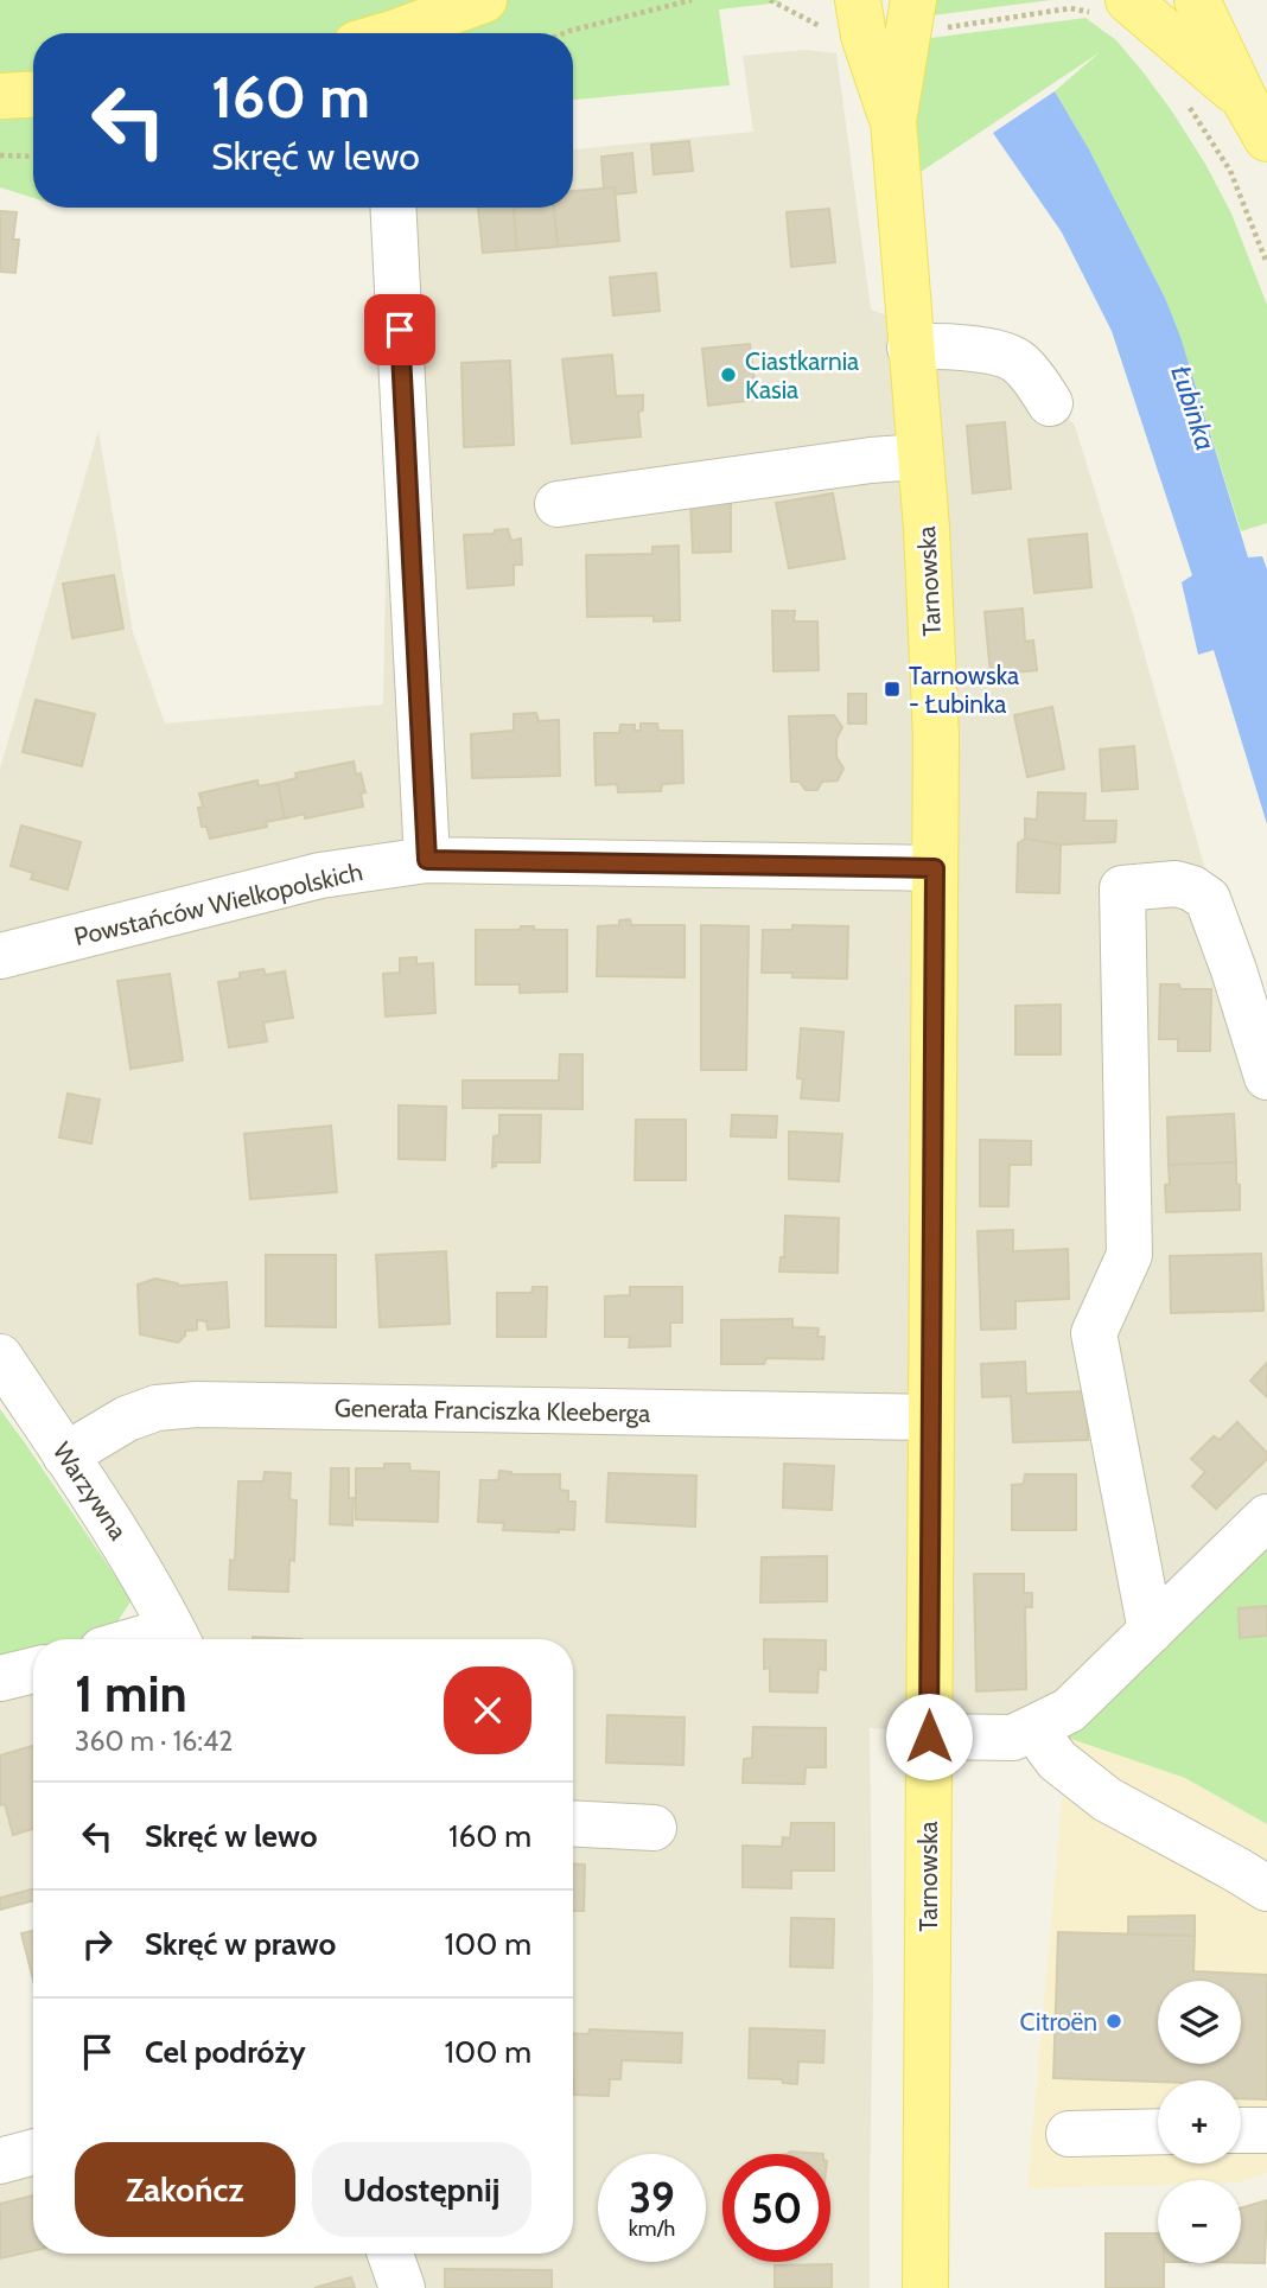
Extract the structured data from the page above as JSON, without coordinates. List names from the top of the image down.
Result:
{
  "streets": {
    "main road": ["Tarnowska"],
    "street": ["Powstańców Wielkopolskich", "Generała Franciszka Kleeberga", "Warzywna"]
  },
  "crossings": [
    ["Tarnowska", "Powstańców Wielkopolskich"],
    ["Tarnowska", "Generała Franciszka Kleeberga"],
    ["Generała Franciszka Kleeberga", "Warzywna"]
  ],
  "water": ["Łubinka"],
  "places": {
    "other": ["Ciastkarnia Kasia", "Citroën"],
    "transit": ["Tarnowska - Łubinka"]
  },
  "page": {
    "turn": ["160 m", "Skręć w lewo"],
    "heading": ["1 min", "360 m · 16:42"],
    "list": [
      {
        "name": "Skręć w lewo",
        "value": "160 m"
      },
      {
        "name": "Skręć w prawo",
        "value": "100 m"
      },
      {
        "name": "Cel podróży",
        "value": "100 m"
      }
    ],
    "map_buttons": ["+", "−"],
    "buttons": ["Zakończ", "Udostępnij"],
    "speed": "39 km/h",
    "limit": "50"
  }
}
